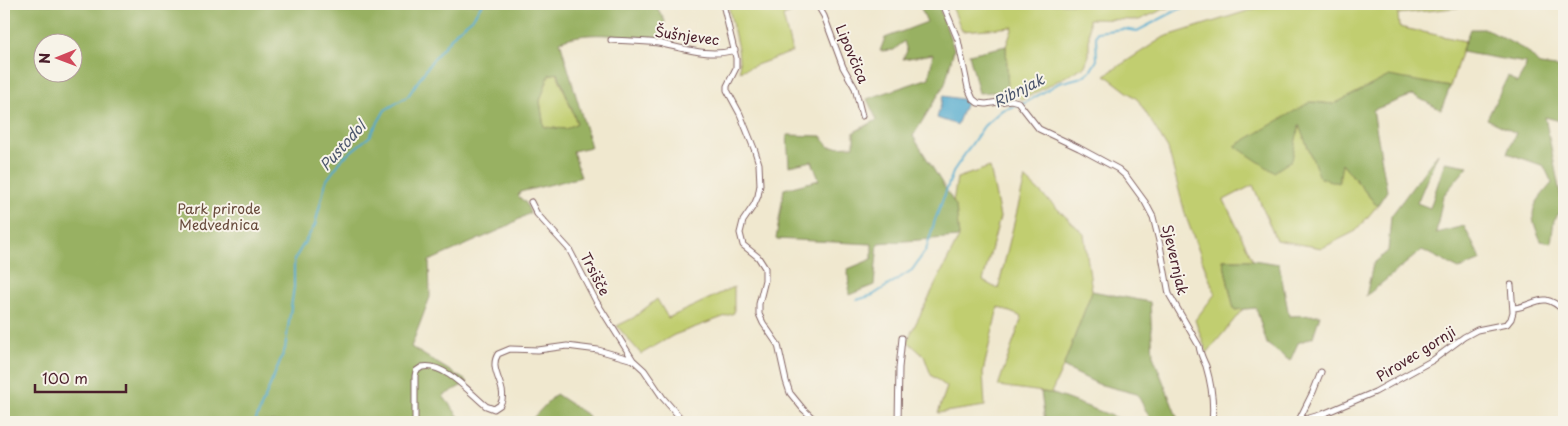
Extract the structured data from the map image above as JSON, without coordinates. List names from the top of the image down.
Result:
{
  "streets": {
    "street": [
      "Šušnjevec",
      "Lipovčica",
      "Sjevernjak",
      "Trsišče",
      "Pirovec gornji"
    ]
  },
  "water": ["Ribnjak", "Pustodol"],
  "parks": ["Park prirode Medvednica"],
  "scale_bar": "100 m",
  "north": "left"
}
